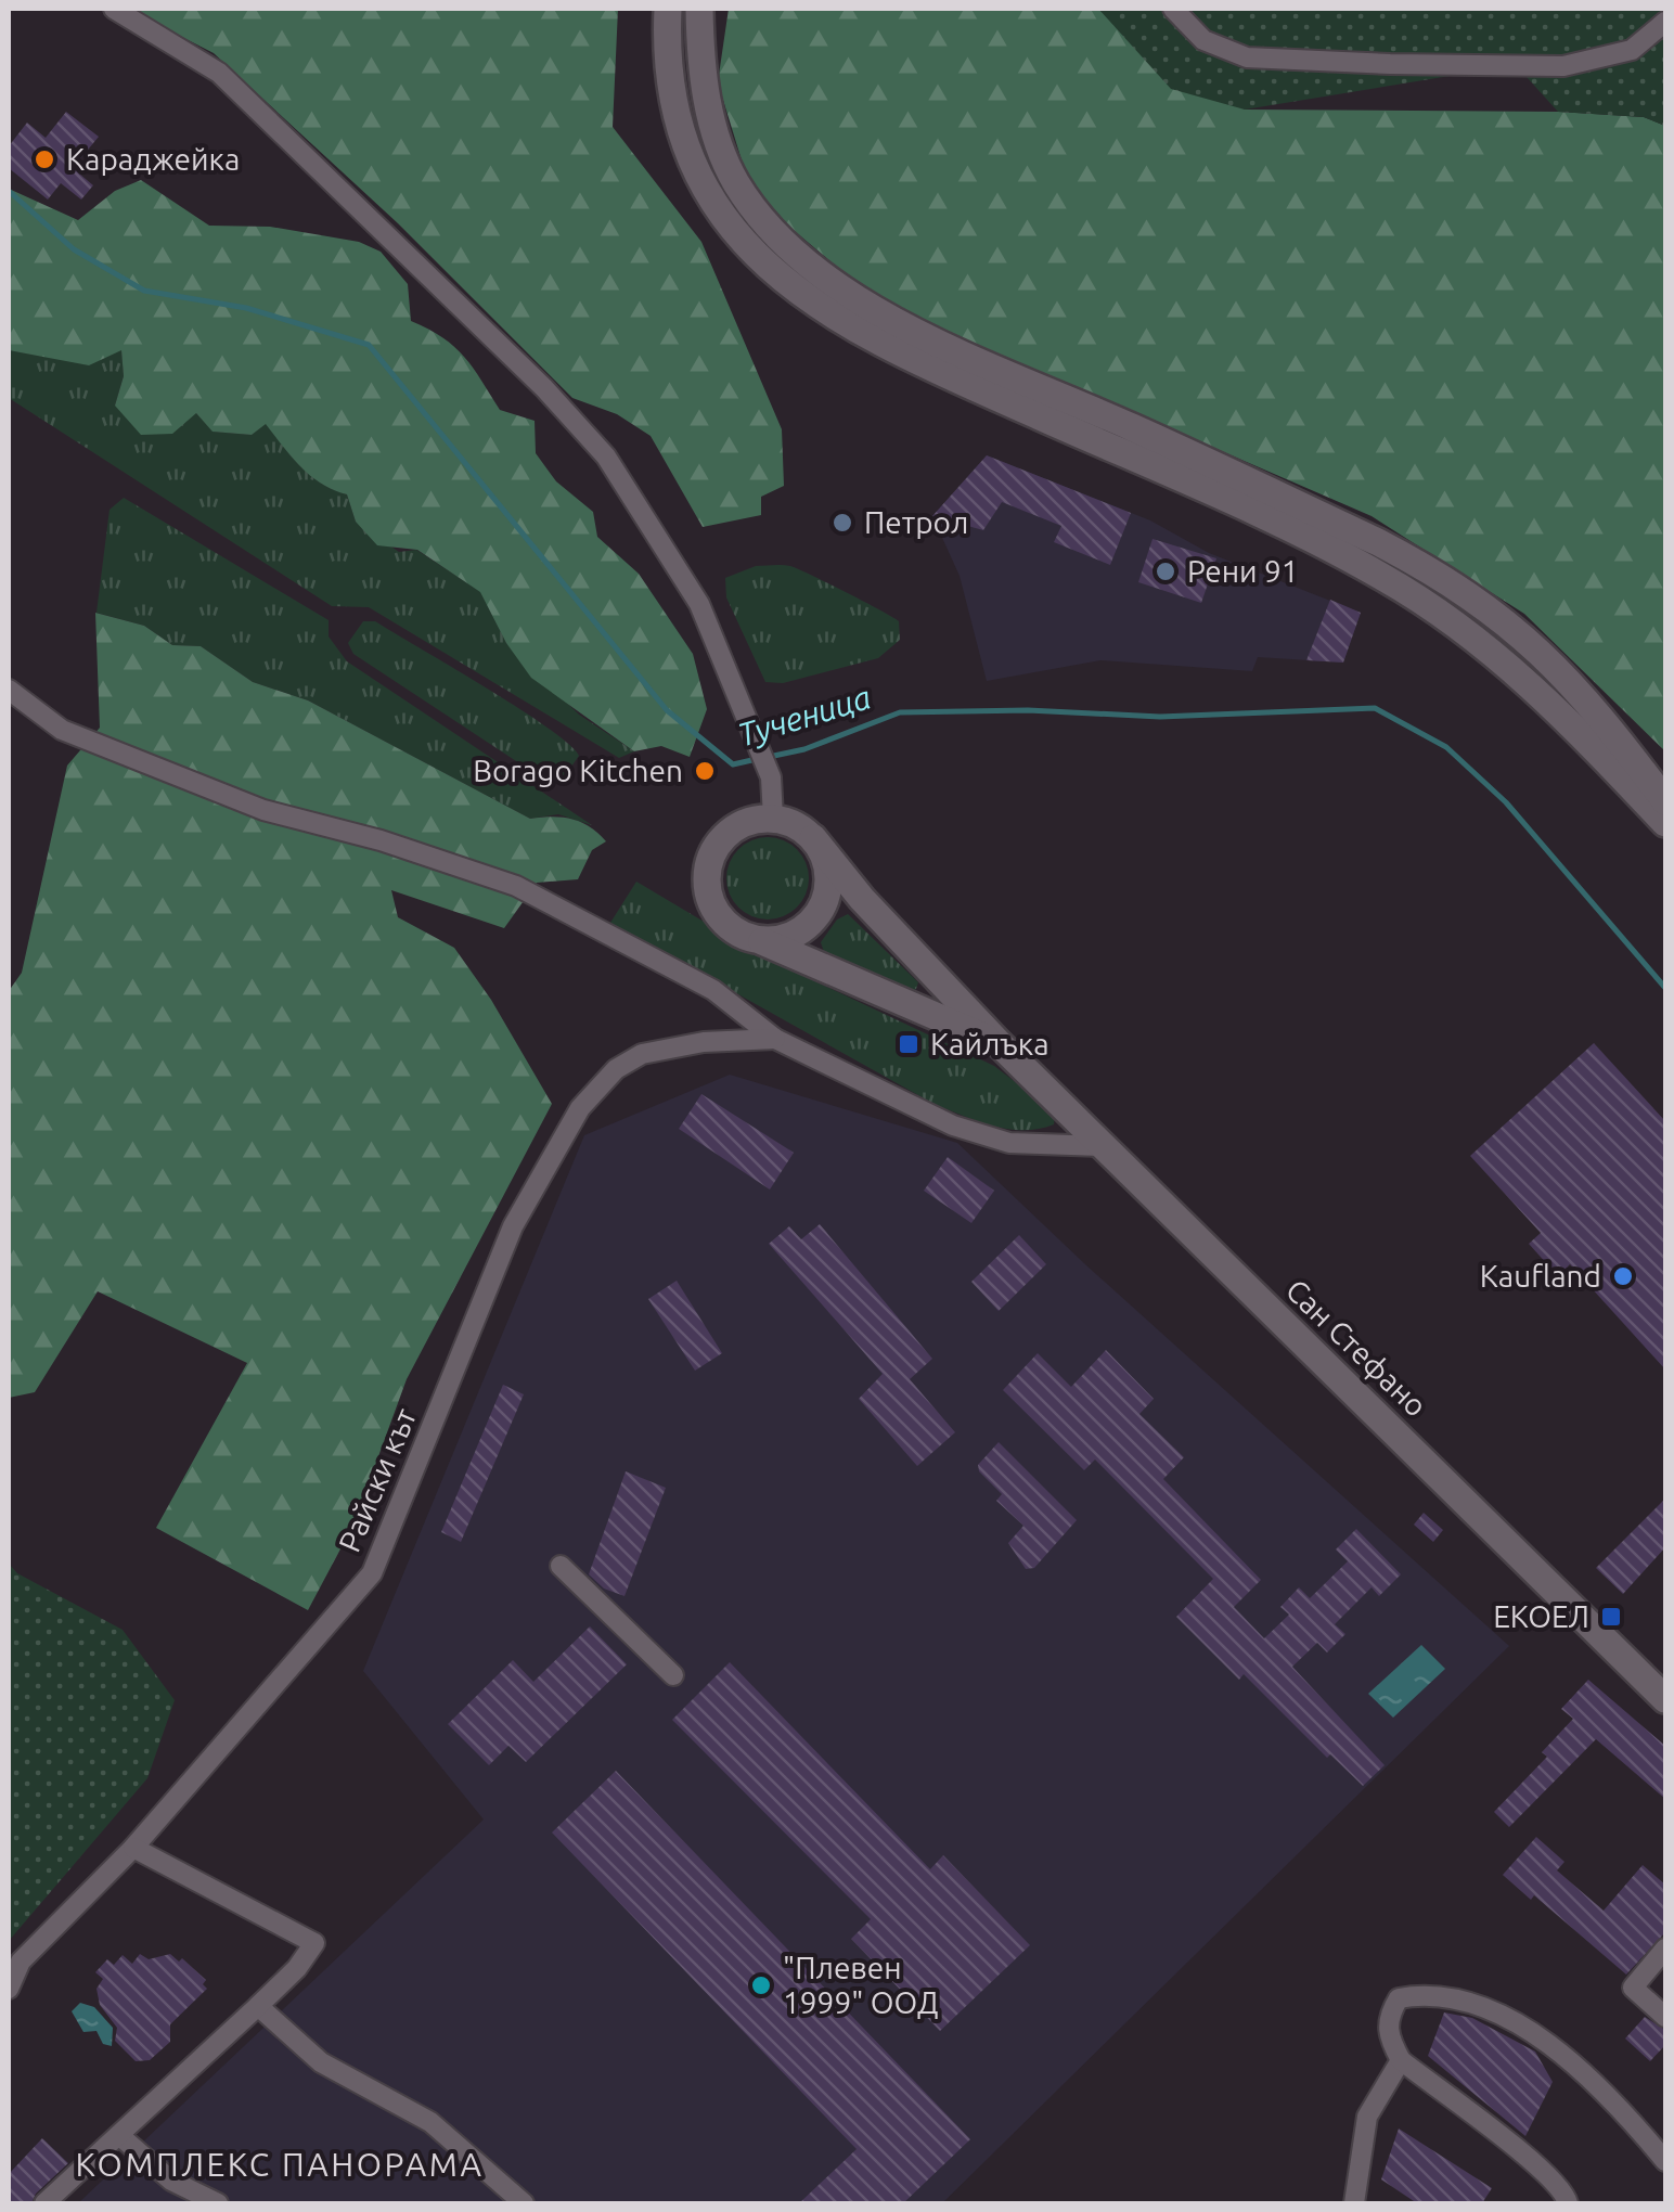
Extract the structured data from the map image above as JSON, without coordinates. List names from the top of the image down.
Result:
{
  "streets": {
    "main road": ["Сан Стефано"],
    "street": ["Райски кът"]
  },
  "districts": ["КОМПЛЕКС ПАНОРАМА"],
  "water": ["Тученица"],
  "places": {
    "other": [
      "Караджейка",
      "Петрол",
      "Рени 91",
      "Borago Kitchen",
      "Kaufland",
      "\"Плевен 1999\" ООД"
    ],
    "transit": ["Кайлъка", "ЕКОЕЛ"]
  }
}
